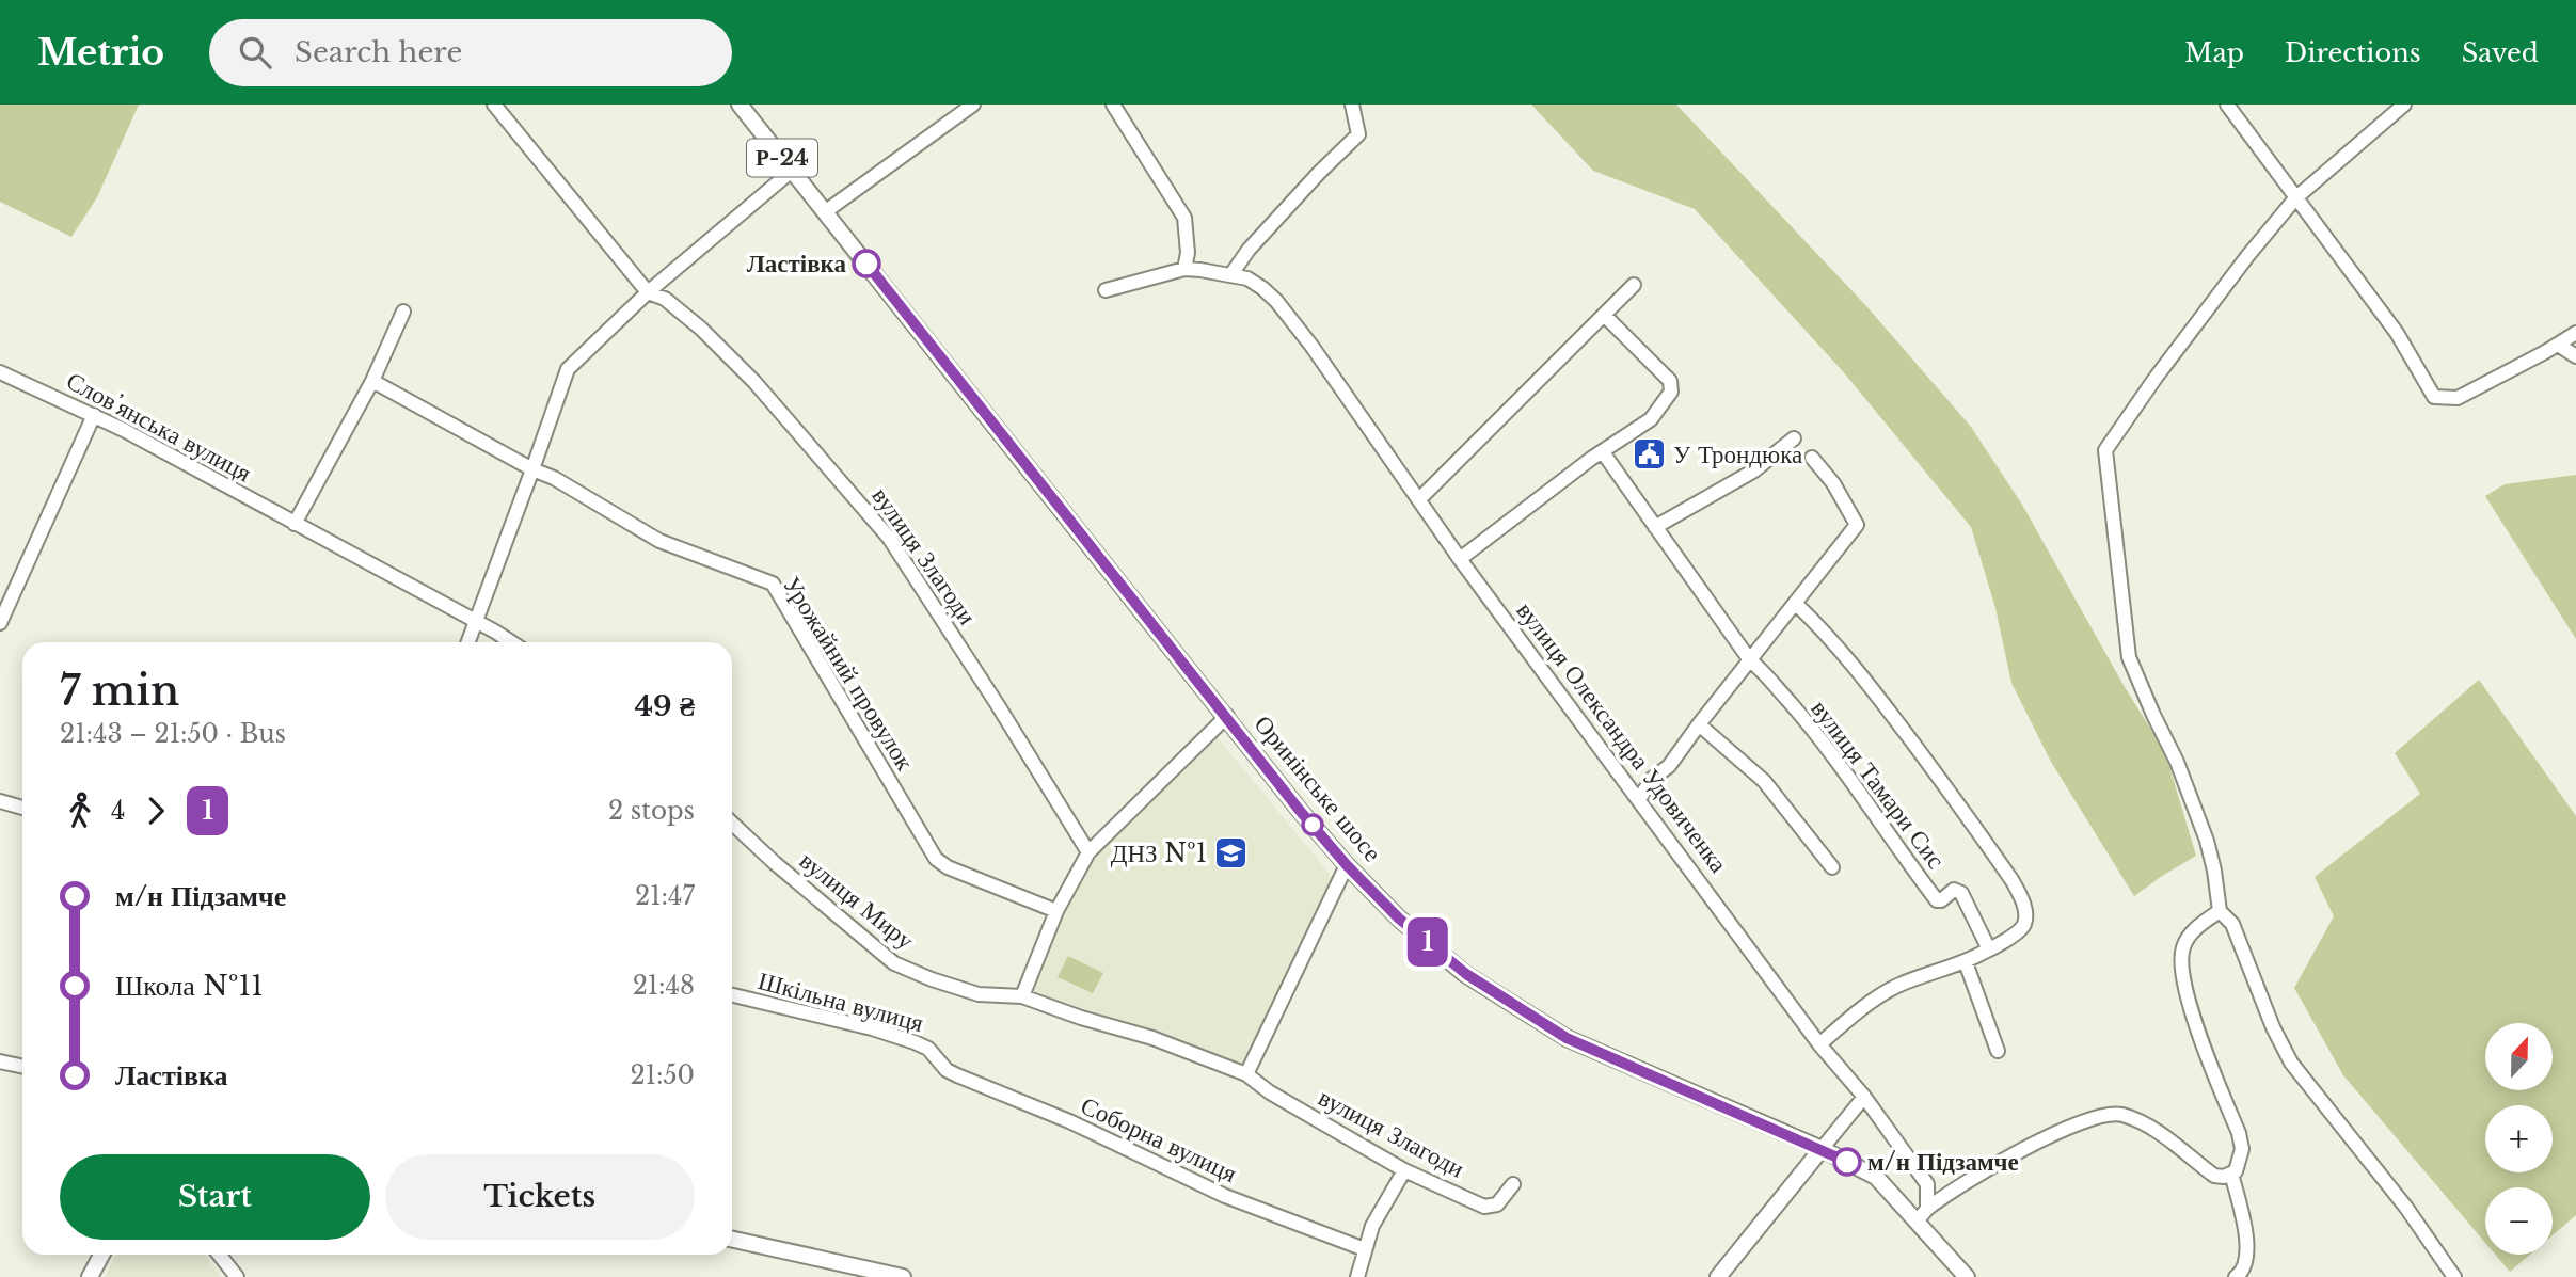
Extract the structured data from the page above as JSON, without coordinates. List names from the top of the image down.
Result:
{
  "streets": {
    "main road": ["Р-24", "Оринінське шосе"],
    "street": [
      "Словʼянська вулиця",
      "вулиця Злагоди",
      "Урожайний провулок",
      "вулиця Олександра Удовиченка",
      "вулиця Тамари Сис",
      "вулиця Миру",
      "Шкільна вулиця",
      "Соборна вулиця"
    ]
  },
  "crossings": [
    ["Р-24", "вулиця Олександра Удовиченка"],
    ["Р-24", "Оринінське шосе"],
    ["вулиця Злагоди", "вулиця Миру"],
    ["вулиця Олександра Удовиченка", "Оринінське шосе"],
    ["Шкільна вулиця", "Соборна вулиця"]
  ],
  "places": {
    "other": ["Ластівка", "м/н Підзамче"],
    "public building": ["У Трондюка"],
    "school or university": ["ДНЗ №1"]
  },
  "lines": ["bus line 1"],
  "north": "top",
  "page": {
    "header": "Metrio",
    "search": "Search here",
    "nav": ["Map", "Directions", "Saved"],
    "on_map": "1",
    "heading": ["7 min", "21:43 – 21:50 · Bus", "49 ₴"],
    "legs": ["4", "1", "2 stops"],
    "list": [
      {
        "name": "м/н Підзамче",
        "value": "21:47"
      },
      {
        "name": "Школа №11",
        "value": "21:48"
      },
      {
        "name": "Ластівка",
        "value": "21:50"
      }
    ],
    "map_buttons": ["+", "−"],
    "buttons": ["Start", "Tickets"]
  }
}
